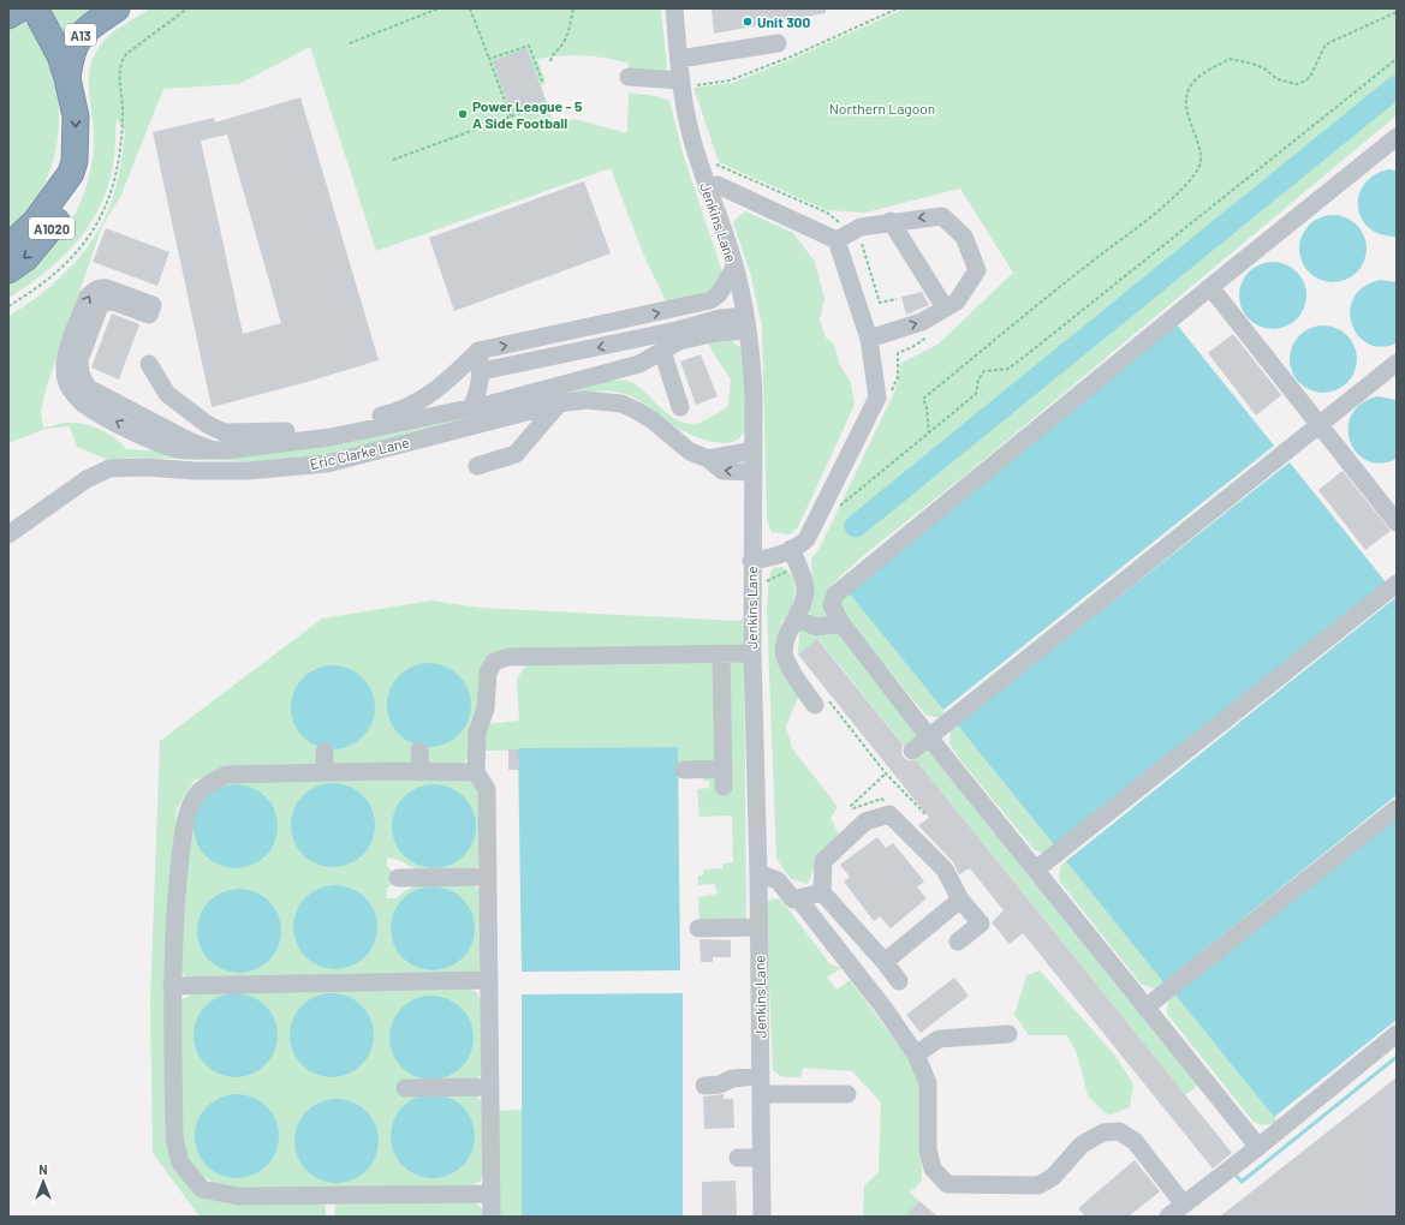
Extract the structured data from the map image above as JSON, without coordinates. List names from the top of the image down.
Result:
{
  "streets": {
    "highway": ["A13", "A1020"],
    "street": ["Jenkins Lane", "Eric Clarke Lane"]
  },
  "crossings": [
    ["Jenkins Lane", "Eric Clarke Lane"]
  ],
  "parks": ["Northern Lagoon"],
  "places": ["Unit 300", "Power League - 5 A Side Football"],
  "north": "top"
}
